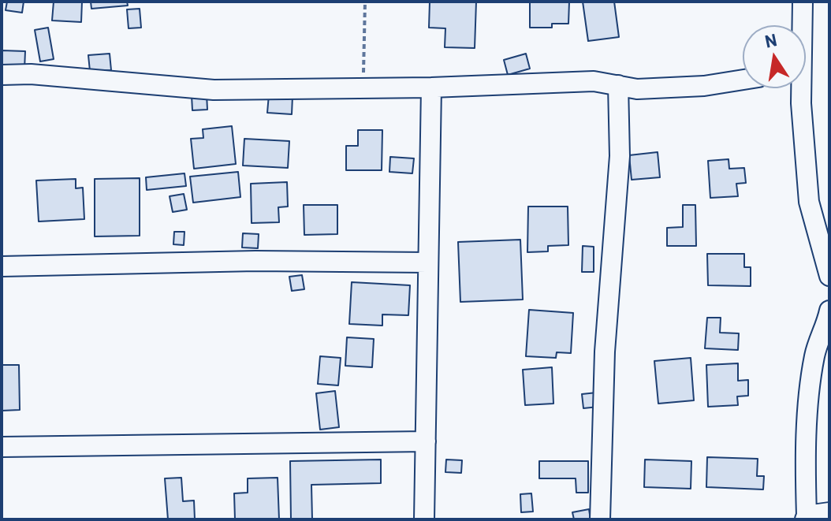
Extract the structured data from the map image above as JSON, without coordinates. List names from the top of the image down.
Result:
{
  "north": "top"
}
